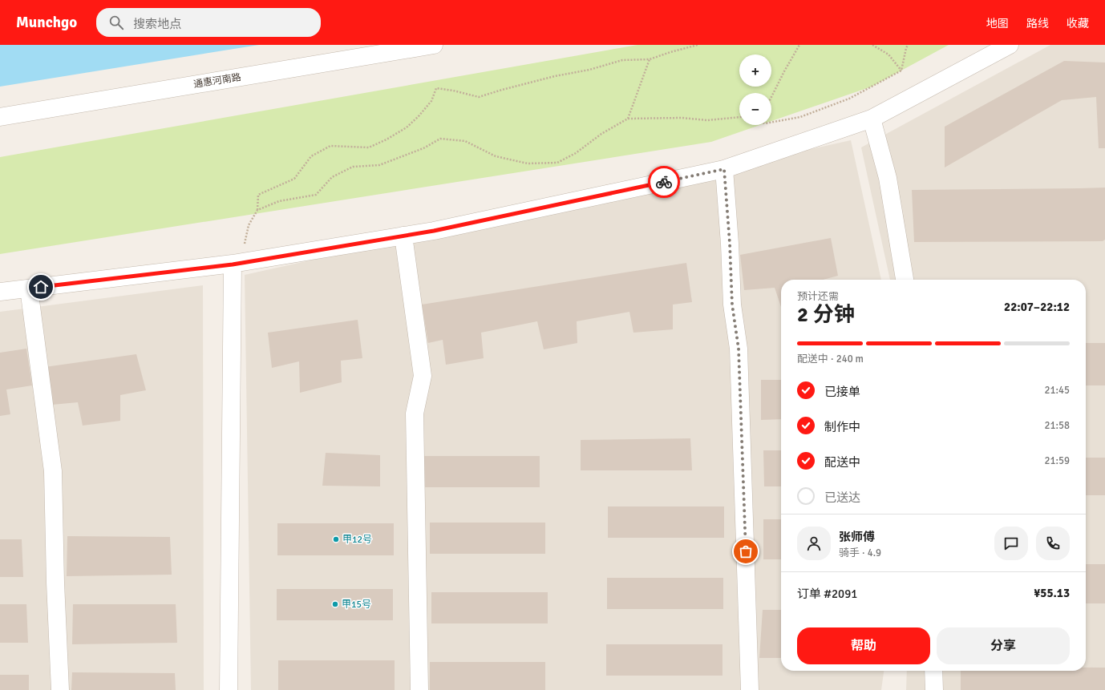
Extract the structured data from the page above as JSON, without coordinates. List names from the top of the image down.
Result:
{
  "streets": {
    "street": ["通惠河南路"]
  },
  "places": ["甲12号", "甲15号"],
  "page": {
    "header": "Munchgo",
    "search": "搜索地点",
    "nav": ["地图", "路线", "收藏"],
    "map_buttons": ["+", "−"],
    "heading": ["2 分钟", "预计还需", "22:07–22:12"],
    "panel": [
      "张师傅",
      "骑手 · 4.9",
      "订单 #2091",
      "¥55.13"
    ],
    "bar": "配送中 · 240 m",
    "list": [
      ["已接单", "21:45"],
      ["制作中", "21:58"],
      ["配送中", "21:59"],
      "已送达"
    ],
    "buttons": ["帮助", "分享"]
  }
}
